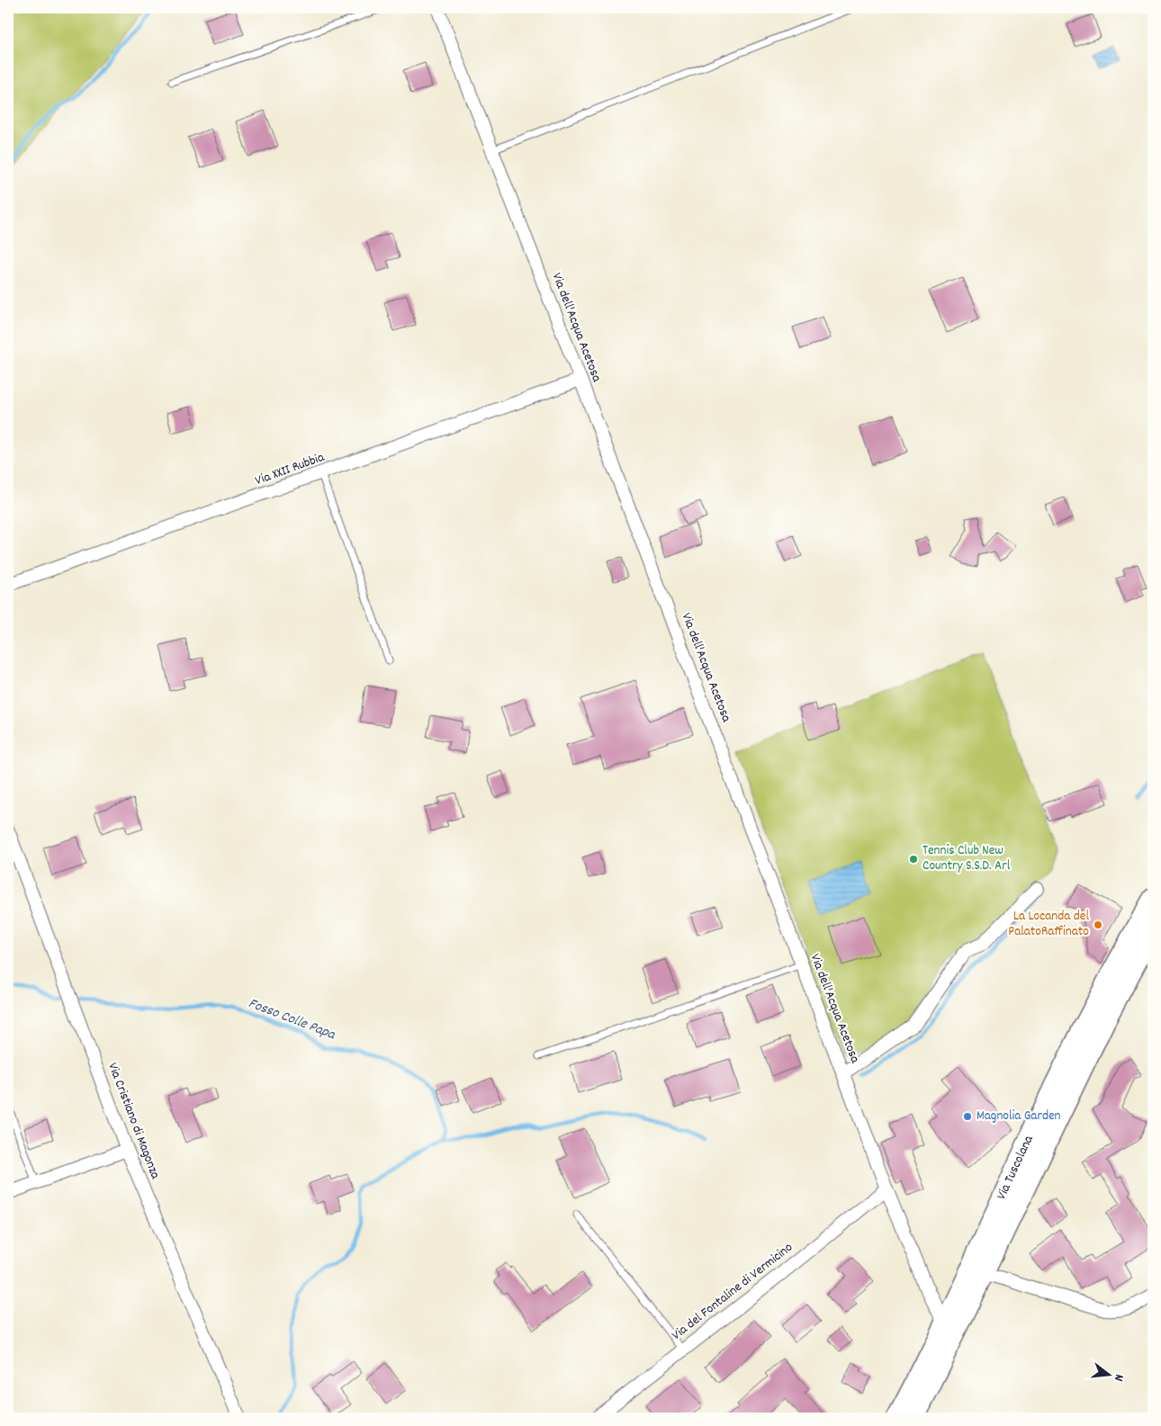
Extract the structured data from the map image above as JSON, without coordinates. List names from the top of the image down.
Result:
{
  "streets": {
    "main road": ["Via Tuscolana"],
    "street": [
      "Via dell'Acqua Acetosa",
      "Via XXII Rubbia",
      "Via Cristiano di Magonza",
      "Via del Fontaline di Vermicino"
    ]
  },
  "crossings": [
    ["Via dell'Acqua Acetosa", "Via XXII Rubbia"],
    ["Via dell'Acqua Acetosa", "Via Tuscolana"],
    ["Via dell'Acqua Acetosa", "Via del Fontaline di Vermicino"]
  ],
  "water": ["Fosso Colle Papa"],
  "places": ["Tennis Club New Country S.S.D. Arl", "La Locanda del PalatoRaffinato", "Magnolia Garden"],
  "north": "right"
}
